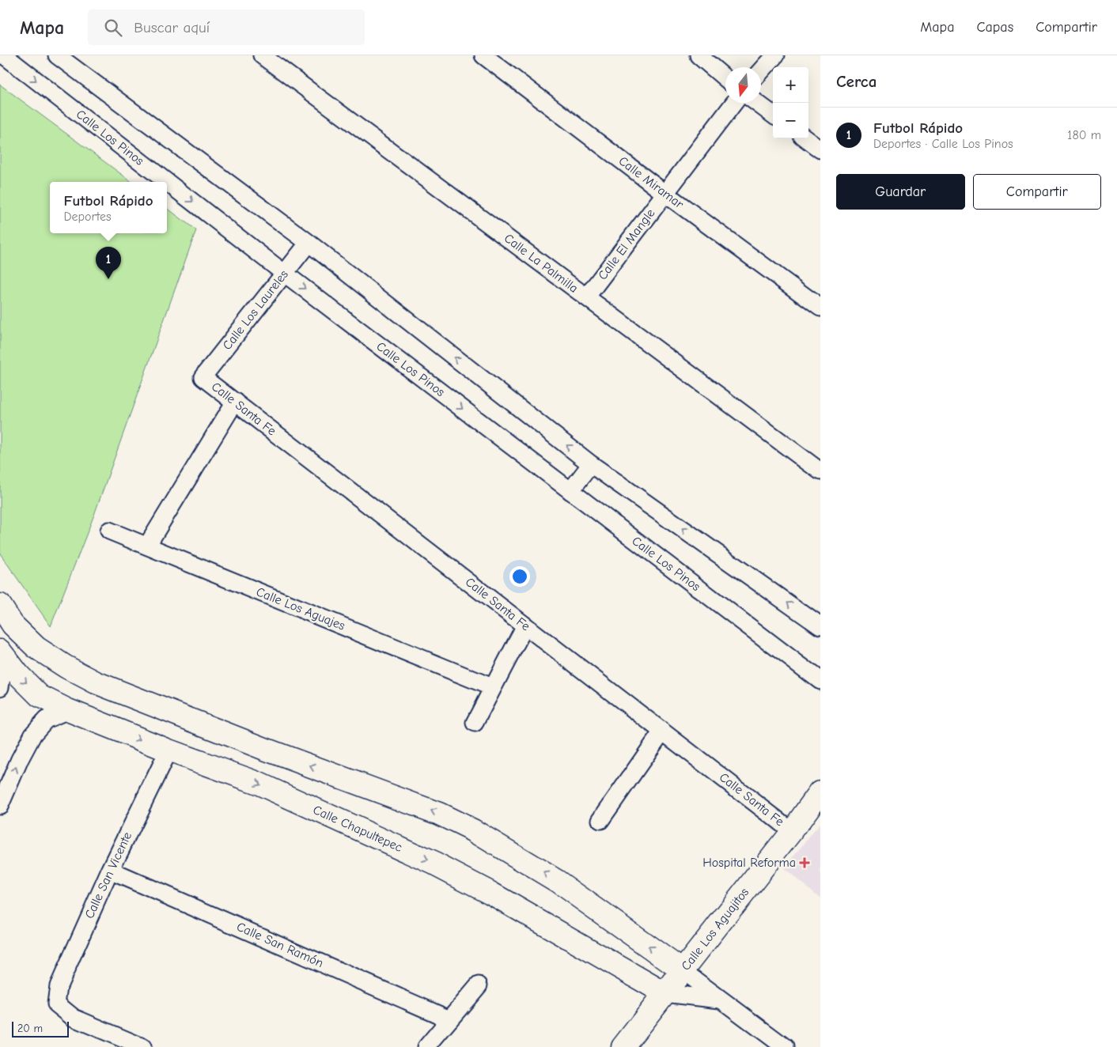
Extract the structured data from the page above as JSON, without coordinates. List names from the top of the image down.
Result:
{
  "streets": {
    "street": [
      "Calle Los Pinos",
      "Calle Miramar",
      "Calle El Mangle",
      "Calle La Palmilla",
      "Calle Los Laureles",
      "Calle Santa Fe",
      "Calle Los Aguajes",
      "Calle Chapultepec",
      "Calle San Vicente",
      "Calle Los Aguajitos",
      "Calle San Ramón"
    ]
  },
  "crossings": [
    ["Calle Los Pinos", "Calle Los Laureles"],
    ["Calle Miramar", "Calle El Mangle"],
    ["Calle El Mangle", "Calle La Palmilla"],
    ["Calle Los Laureles", "Calle Santa Fe"],
    ["Calle Santa Fe", "Calle Los Aguajitos"],
    ["Calle Chapultepec", "Calle San Vicente"],
    ["Calle Chapultepec", "Calle Los Aguajitos"],
    ["Calle San Vicente", "Calle San Ramón"]
  ],
  "places": {
    "health": ["Hospital Reforma"]
  },
  "scale_bar": "20 m",
  "north": "bottom",
  "page": {
    "header": "Mapa",
    "search": "Buscar aquí",
    "nav": ["Mapa", "Capas", "Compartir"],
    "heading": "Cerca",
    "map_buttons": ["+", "−"],
    "list": [
      {
        "mark": "1",
        "name": "Futbol Rápido",
        "note": "Deportes · Calle Los Pinos",
        "value": "180 m"
      }
    ],
    "buttons": ["Guardar", "Compartir"],
    "popup": ["Futbol Rápido", "Deportes"],
    "pins": "1",
    "scale": "20 m"
  }
}
